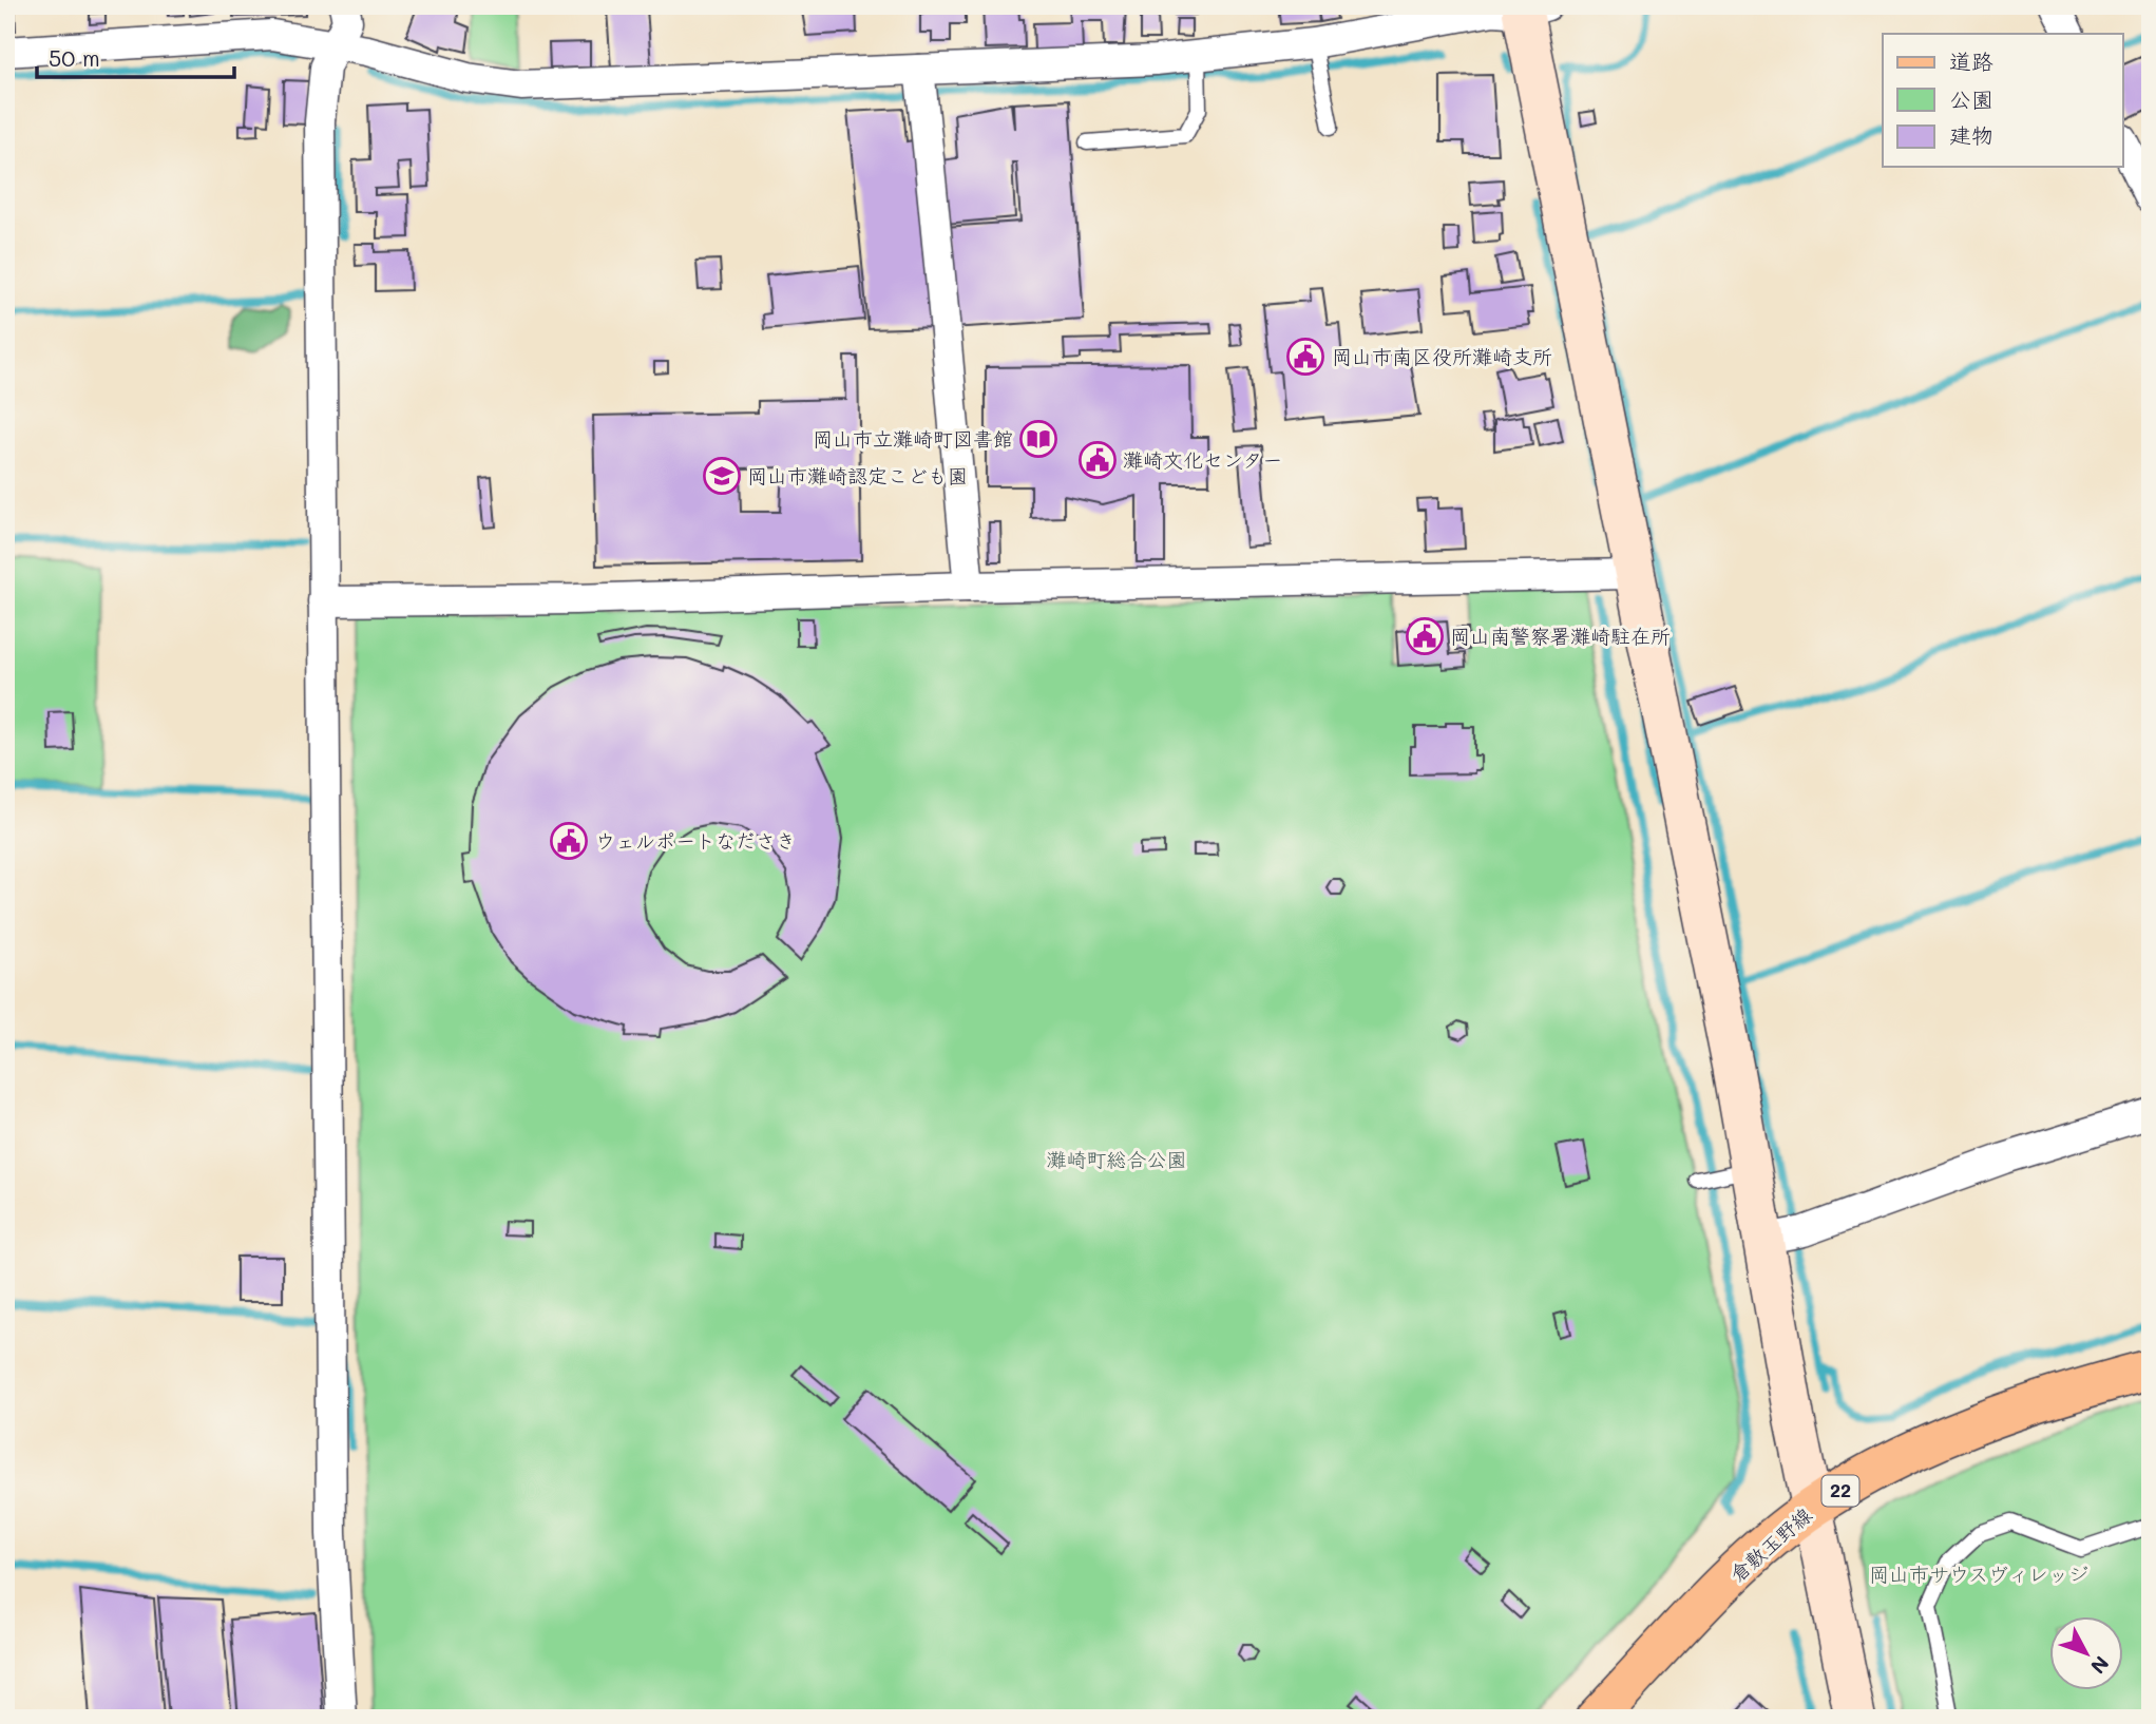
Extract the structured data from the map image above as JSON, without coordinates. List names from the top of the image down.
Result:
{
  "streets": {
    "main road": ["22", "倉敷玉野線"]
  },
  "parks": ["灘崎町総合公園", "岡山市サウスヴィレッジ"],
  "places": {
    "public building": [
      "岡山市南区役所灘崎支所",
      "灘崎文化センター",
      "岡山南警察署灘崎駐在所",
      "ウェルポートなださき"
    ],
    "library": ["岡山市立灘崎町図書館"],
    "school or university": ["岡山市灘崎認定こども園"]
  },
  "legend": ["道路", "公園", "建物"],
  "scale_bar": "50 m",
  "north": "bottom right"
}
